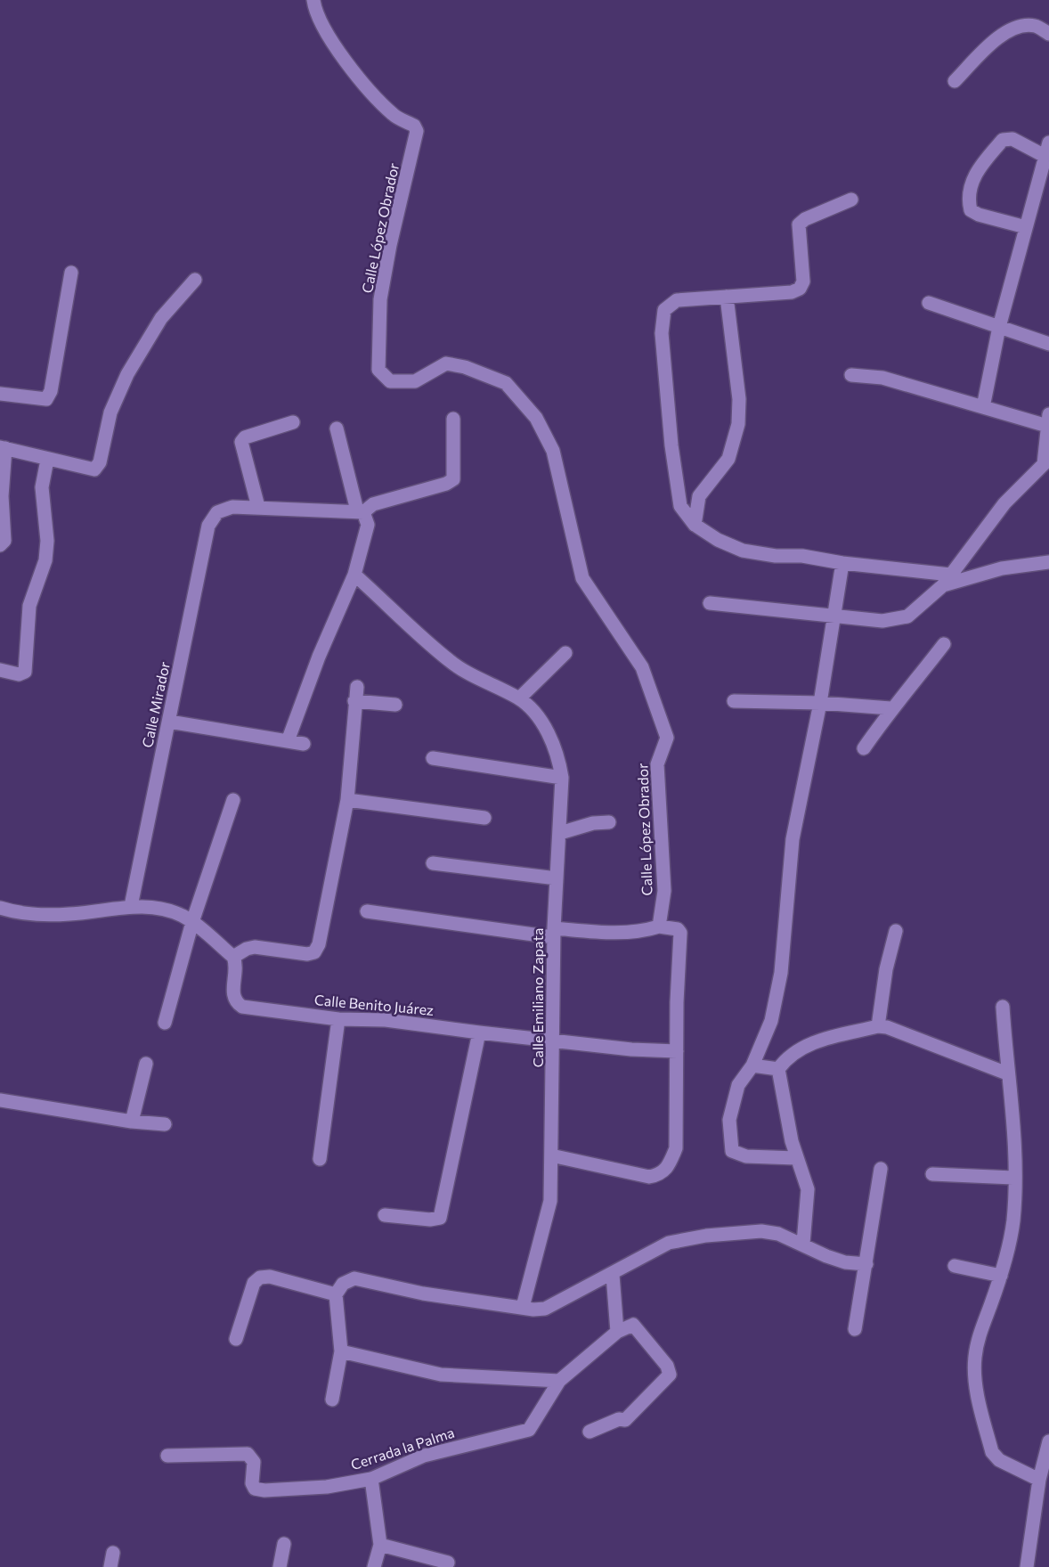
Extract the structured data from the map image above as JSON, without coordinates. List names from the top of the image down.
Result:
{
  "streets": {
    "street": [
      "Calle López Obrador",
      "Calle Mirador",
      "Calle Emiliano Zapata",
      "Calle Benito Juárez",
      "Cerrada la Palma"
    ]
  },
  "crossings": [
    ["Calle Emiliano Zapata", "Calle Benito Juárez"]
  ]
}
